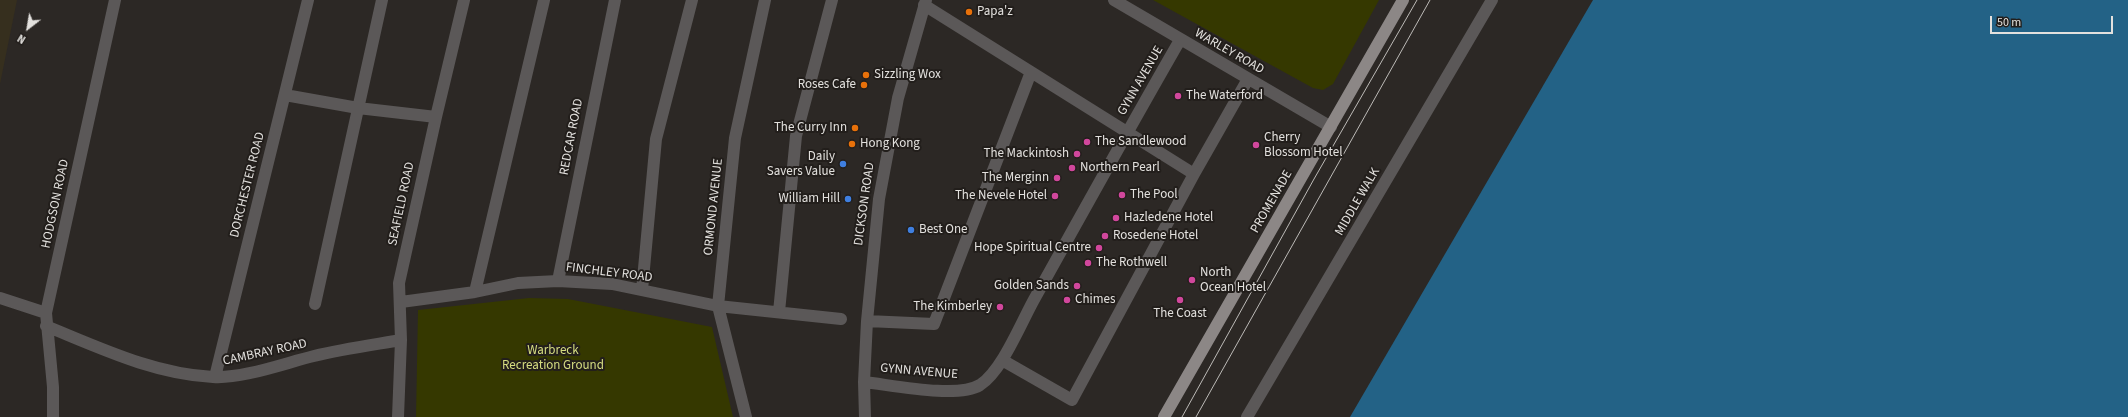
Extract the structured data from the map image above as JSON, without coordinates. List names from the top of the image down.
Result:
{
  "streets": {
    "main road": ["PROMENADE"],
    "street": [
      "WARLEY ROAD",
      "GYNN AVENUE",
      "REDCAR ROAD",
      "DORCHESTER ROAD",
      "MIDDLE WALK",
      "HODGSON ROAD",
      "SEAFIELD ROAD",
      "DICKSON ROAD",
      "ORMOND AVENUE",
      "FINCHLEY ROAD",
      "CAMBRAY ROAD"
    ]
  },
  "crossings": [
    ["WARLEY ROAD", "GYNN AVENUE"],
    ["WARLEY ROAD", "PROMENADE"],
    ["GYNN AVENUE", "DICKSON ROAD"],
    ["REDCAR ROAD", "FINCHLEY ROAD"],
    ["DORCHESTER ROAD", "CAMBRAY ROAD"],
    ["HODGSON ROAD", "CAMBRAY ROAD"],
    ["SEAFIELD ROAD", "FINCHLEY ROAD"],
    ["SEAFIELD ROAD", "CAMBRAY ROAD"],
    ["ORMOND AVENUE", "FINCHLEY ROAD"]
  ],
  "parks": ["Warbreck Recreation Ground"],
  "places": [
    "Papa'z",
    "Sizzling Wox",
    "Roses Cafe",
    "The Waterford",
    "The Curry Inn",
    "The Sandlewood",
    "Hong Kong",
    "Cherry Blossom Hotel",
    "The Mackintosh",
    "Daily Savers Value",
    "Northern Pearl",
    "The Merginn",
    "The Pool",
    "The Nevele Hotel",
    "William Hill",
    "Hazledene Hotel",
    "Best One",
    "Rosedene Hotel",
    "Hope Spiritual Centre",
    "The Rothwell",
    "North Ocean Hotel",
    "Golden Sands",
    "Chimes",
    "The Coast",
    "The Kimberley"
  ],
  "scale_bar": "50 m",
  "north": "bottom left"
}
